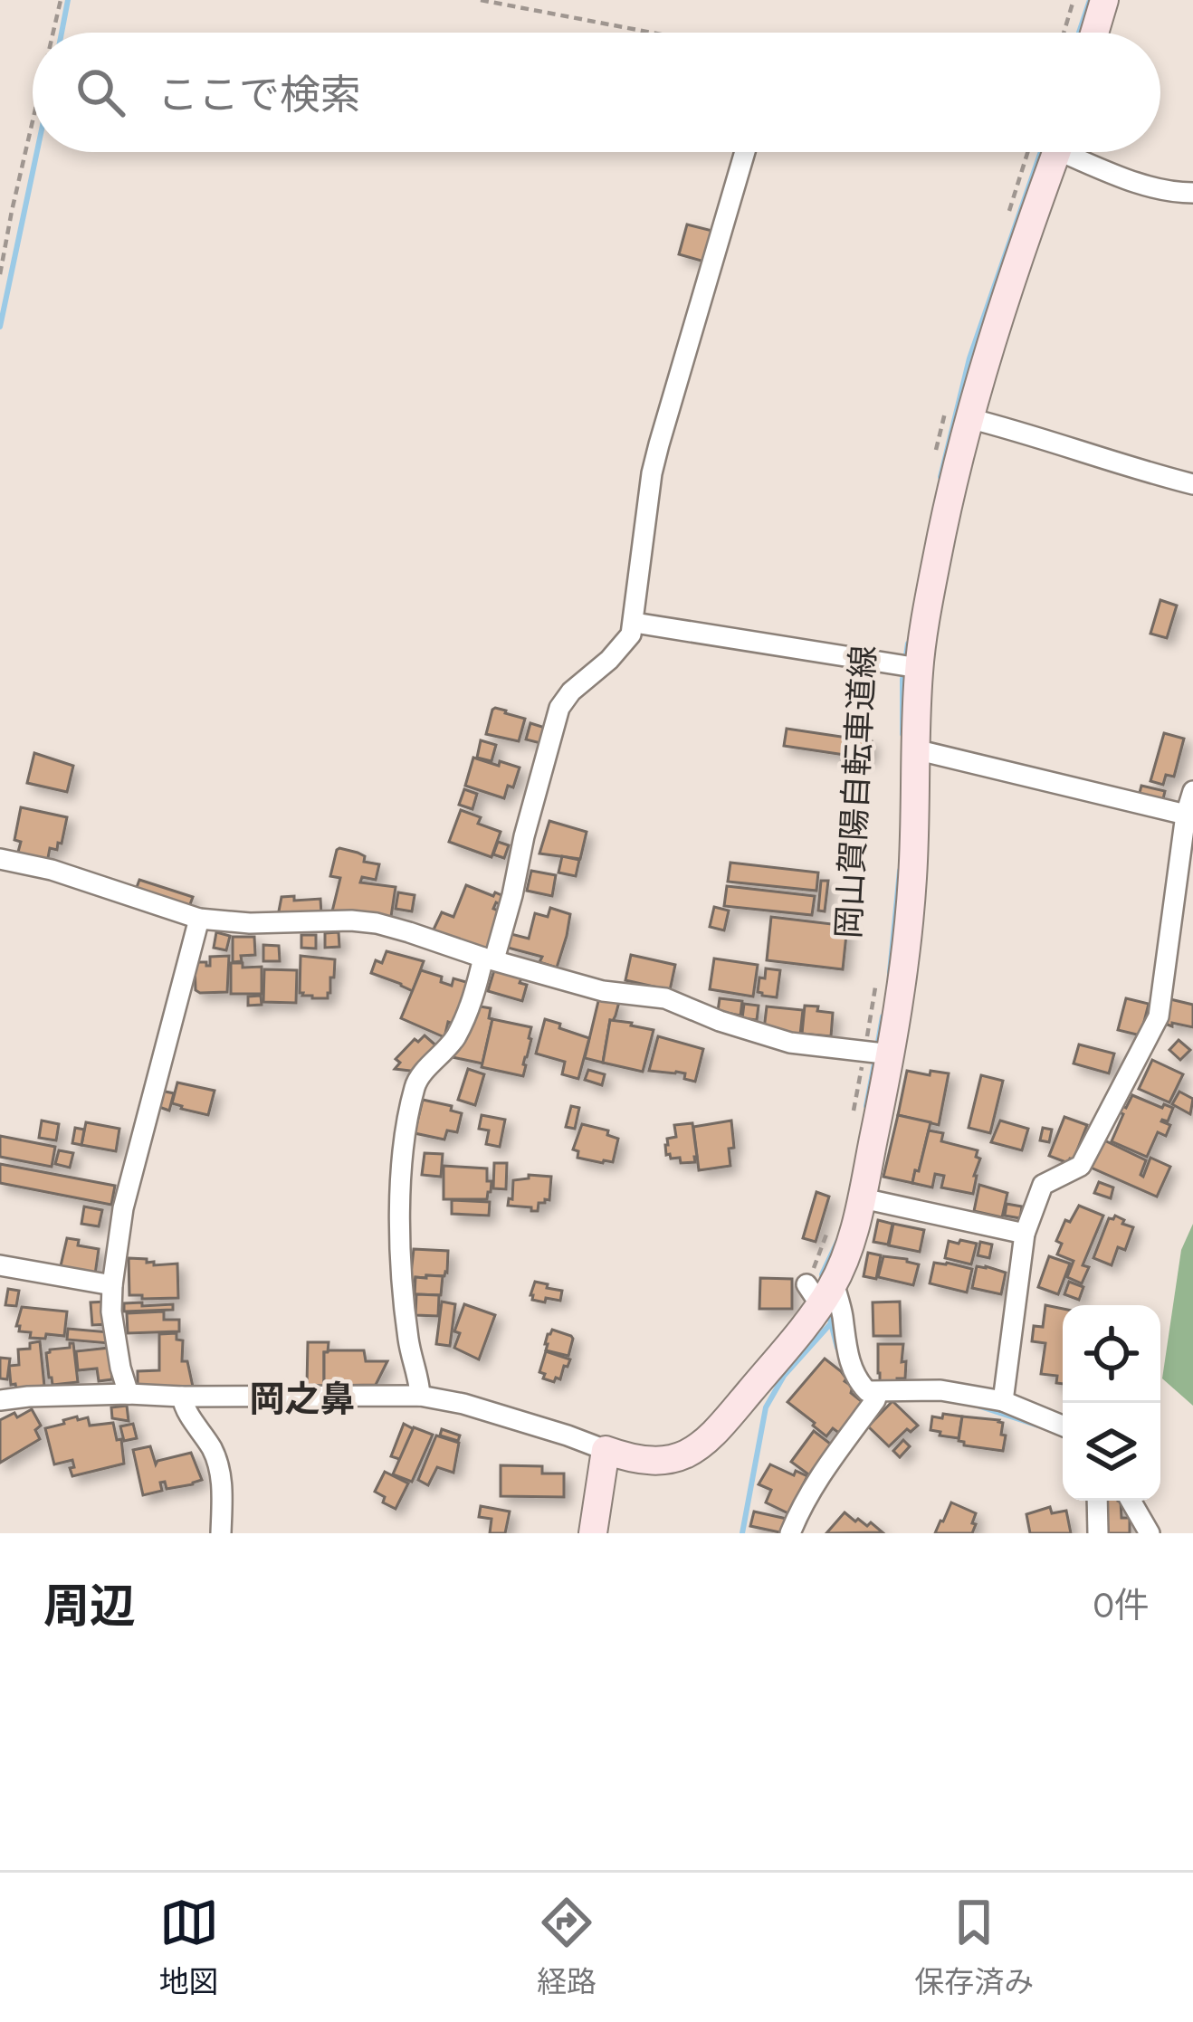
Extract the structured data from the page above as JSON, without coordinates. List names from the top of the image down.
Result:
{
  "streets": {
    "path": ["岡山賀陽自転車道線"]
  },
  "districts": ["岡之鼻"],
  "page": {
    "search": "ここで検索",
    "heading": ["周辺", "0件"],
    "nav": ["地図", "経路", "保存済み"]
  }
}
